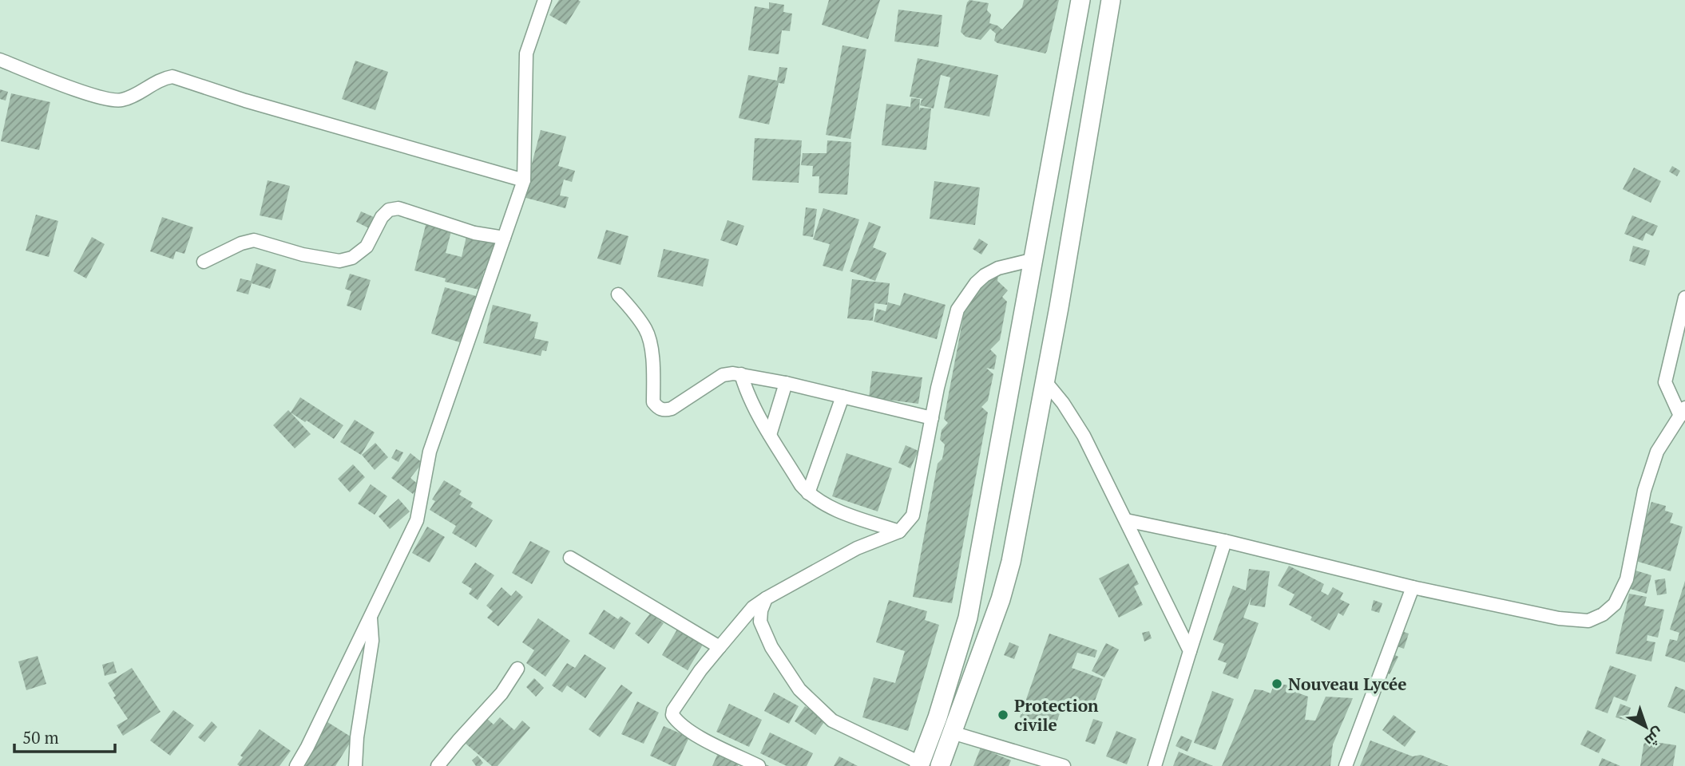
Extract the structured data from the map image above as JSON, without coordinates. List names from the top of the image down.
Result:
{
  "places": ["Nouveau Lycée", "Protection civile"],
  "scale_bar": "50 m",
  "north": "bottom right"
}
